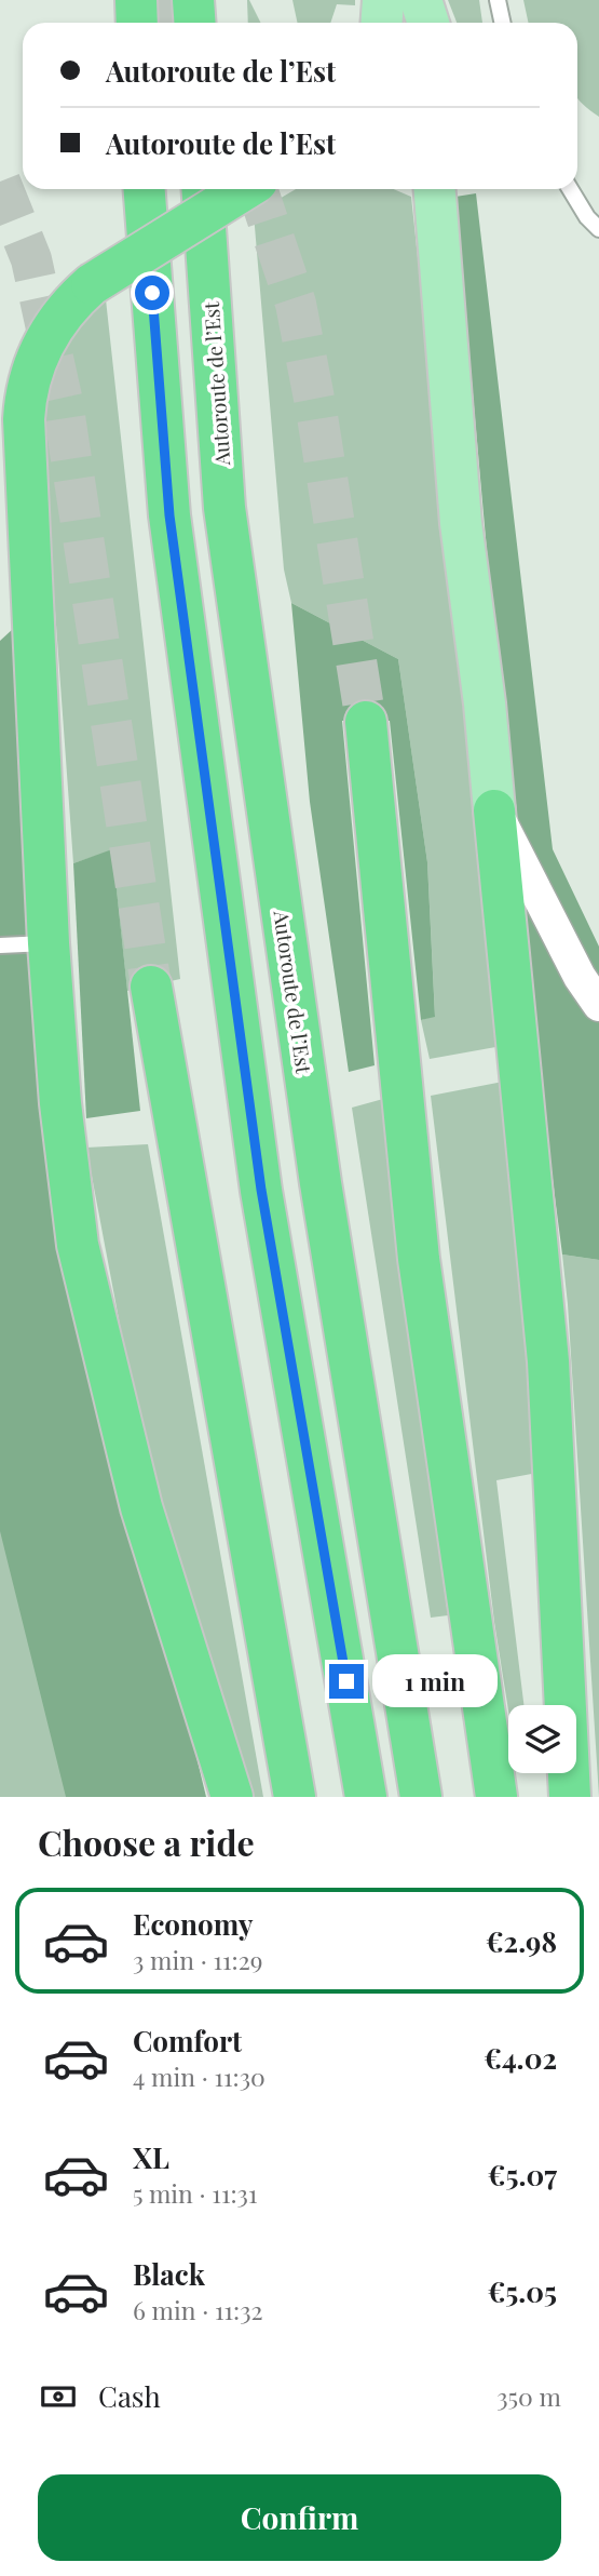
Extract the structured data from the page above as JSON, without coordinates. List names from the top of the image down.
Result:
{
  "streets": {
    "highway": ["Autoroute de l’Est"]
  },
  "page": {
    "banner": ["Autoroute de l’Est", "Autoroute de l’Est"],
    "bubble": "1 min",
    "heading": "Choose a ride",
    "list": [
      {
        "name": "Economy",
        "note": "3 min · 11:29",
        "value": "€2.98"
      },
      {
        "name": "Comfort",
        "note": "4 min · 11:30",
        "value": "€4.02"
      },
      {
        "name": "XL",
        "note": "5 min · 11:31",
        "value": "€5.07"
      },
      {
        "name": "Black",
        "note": "6 min · 11:32",
        "value": "€5.05"
      }
    ],
    "pay": ["Cash", "350 m"],
    "buttons": "Confirm"
  }
}
